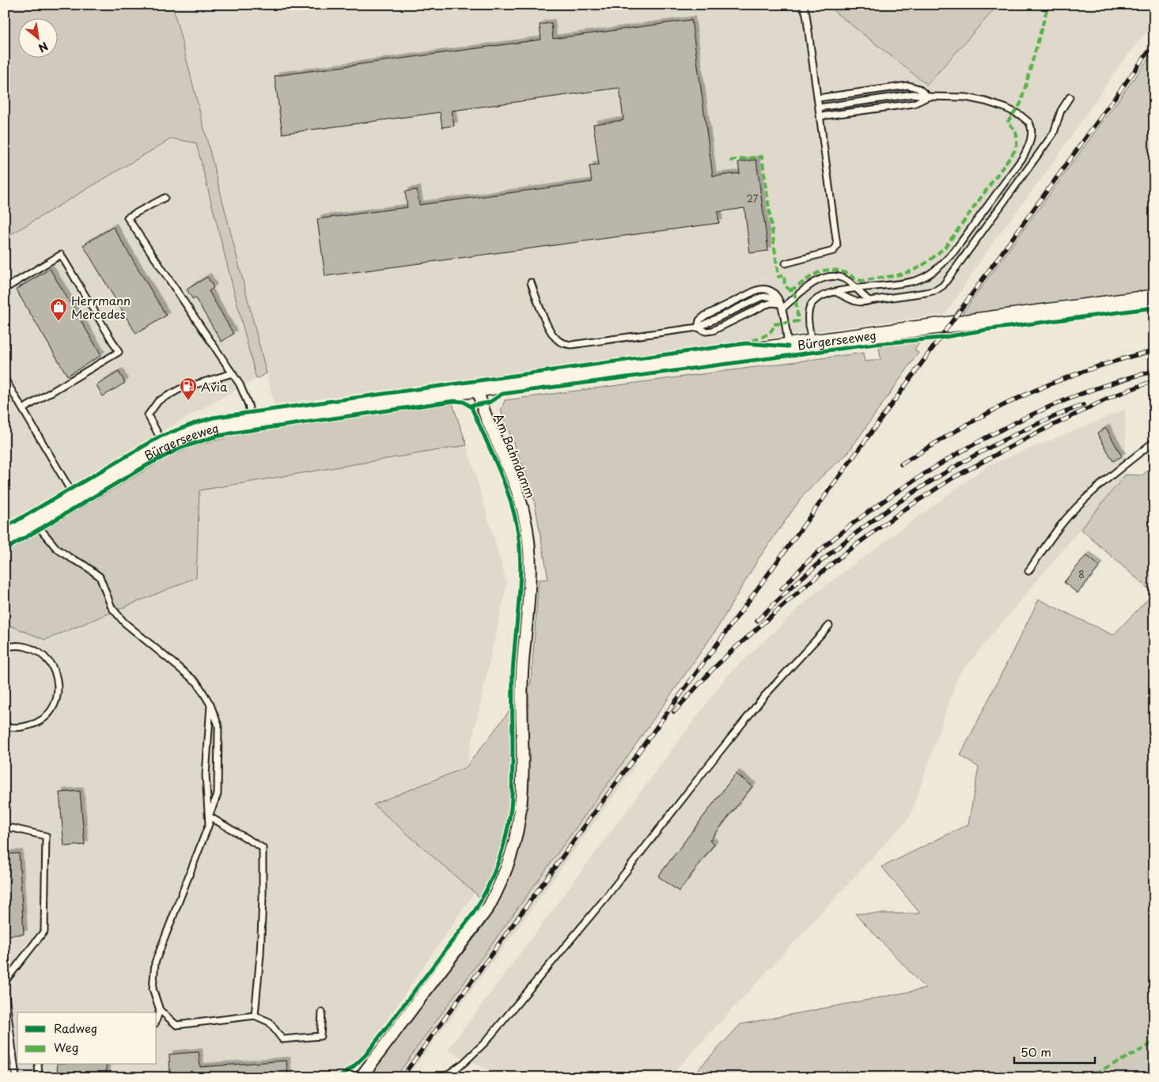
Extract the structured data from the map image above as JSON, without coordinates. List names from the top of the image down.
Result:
{
  "streets": {
    "street": ["Bürgerseeweg", "Am Bahndamm"]
  },
  "crossings": [
    ["Bürgerseeweg", "Am Bahndamm"]
  ],
  "places": {
    "shop": ["Herrmann Mercedes"],
    "fuel station": ["Avia"]
  },
  "house_numbers": ["27", "8"],
  "legend": ["Radweg", "Weg"],
  "scale_bar": "50 m",
  "north": "bottom right"
}
